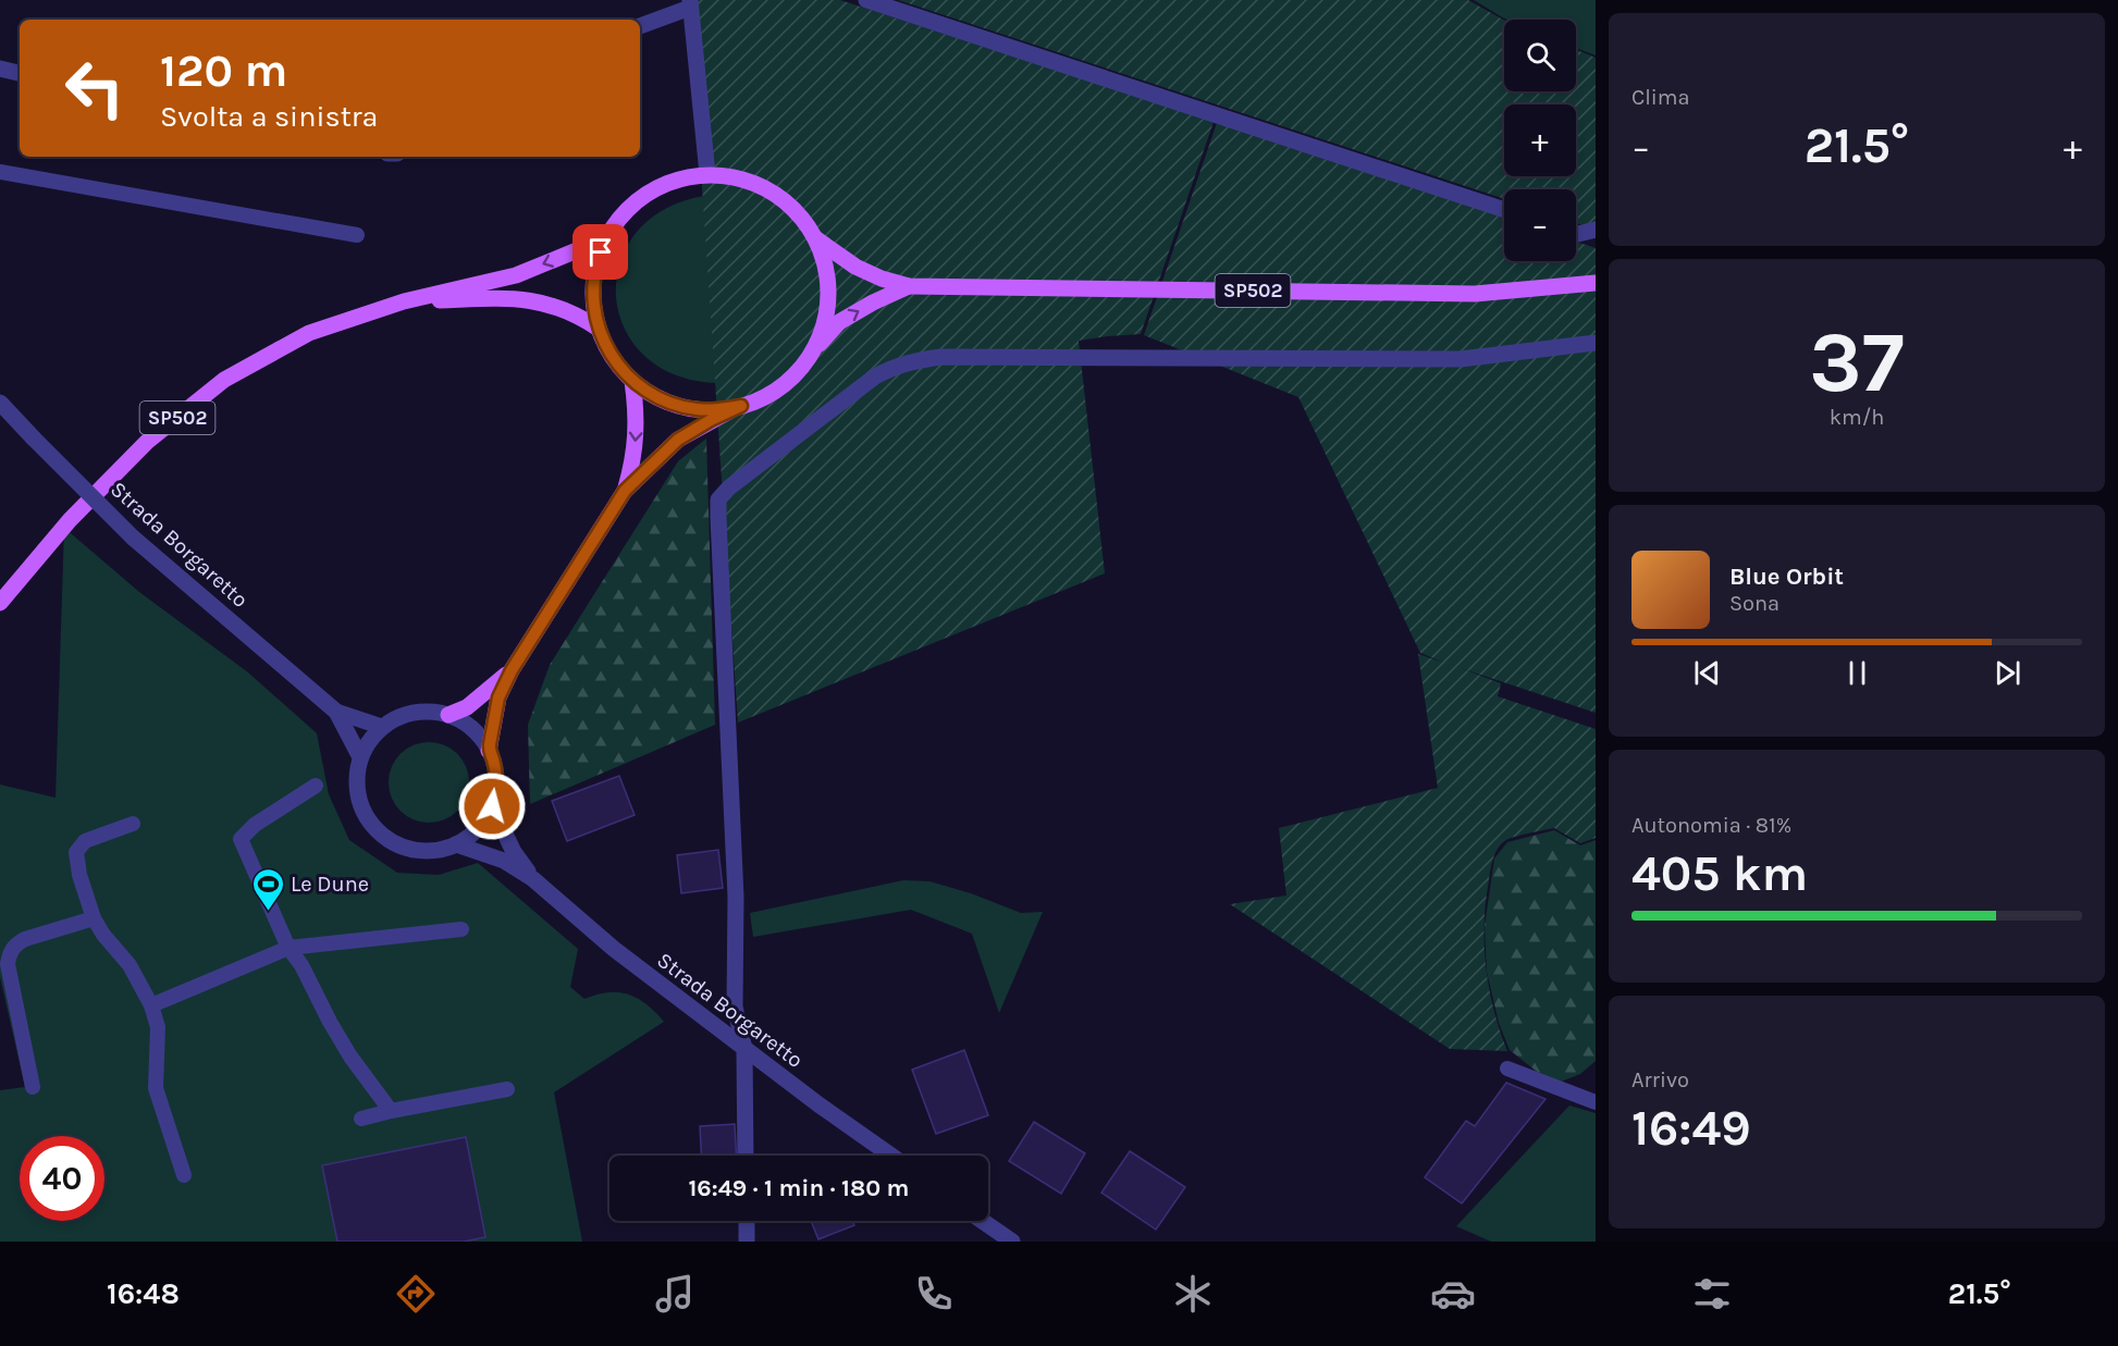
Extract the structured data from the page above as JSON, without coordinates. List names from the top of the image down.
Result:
{
  "streets": {
    "main road": ["SP502"],
    "street": ["Strada Borgaretto"]
  },
  "places": {
    "sports": ["Le Dune"]
  },
  "page": {
    "tile": [
      "Clima",
      ["37", "km/h"],
      ["Autonomia · 81%", "405 km"],
      ["Arrivo", "16:49"]
    ],
    "map_buttons": ["+", "−"],
    "turn": ["120 m", "Svolta a sinistra"],
    "heat": ["−", "21.5°", "+"],
    "song": ["Blue Orbit", "Sona"],
    "limit": "40",
    "trip": "16:49 · 1 min · 180 m",
    "tabs": ["16:48", "21.5°"]
  }
}
